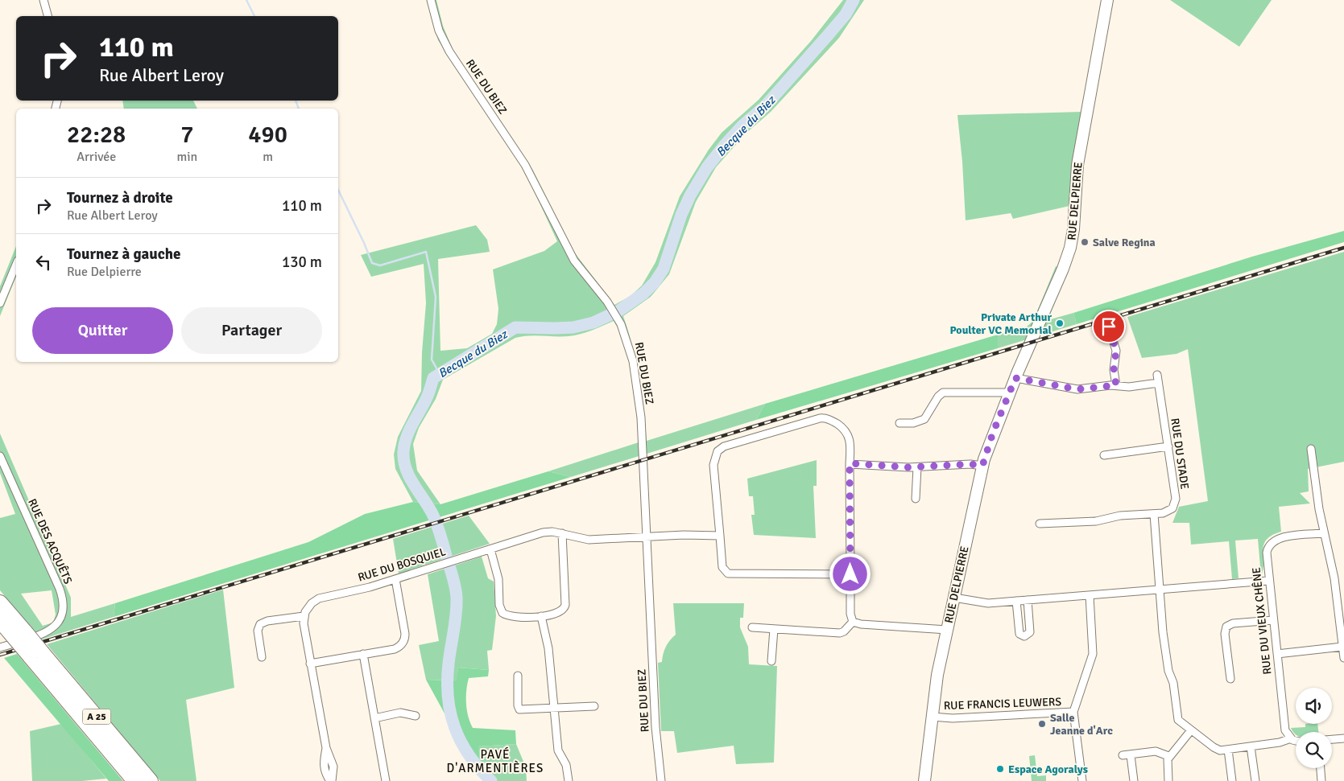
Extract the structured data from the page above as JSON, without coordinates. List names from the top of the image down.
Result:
{
  "streets": {
    "highway": ["A 25"],
    "street": [
      "RUE DU BIEZ",
      "RUE DELPIERRE",
      "RUE DU STADE",
      "RUE DES ACQUÊTS",
      "RUE DU BOSQUIEL",
      "RUE DU VIEUX CHÊNE",
      "RUE FRANCIS LEUWERS"
    ]
  },
  "crossings": [
    ["RUE DU BIEZ", "RUE DU BOSQUIEL"],
    ["RUE DELPIERRE", "RUE FRANCIS LEUWERS"]
  ],
  "districts": ["PAVÉ D'ARMENTIÈRES"],
  "water": ["Becque du Biez"],
  "places": [
    "Salve Regina",
    "Private Arthur Poulter VC Memorial",
    "Salle Jeanne d'Arc",
    "Espace Agoralys"
  ],
  "page": {
    "turn": ["110 m", "Rue Albert Leroy"],
    "eta": [
      "22:28",
      "Arrivée",
      "7",
      "min",
      "490",
      "m"
    ],
    "list": [
      {
        "name": "Tournez à droite",
        "note": "Rue Albert Leroy",
        "value": "110 m"
      },
      {
        "name": "Tournez à gauche",
        "note": "Rue Delpierre",
        "value": "130 m"
      }
    ],
    "buttons": ["Quitter", "Partager"]
  }
}
